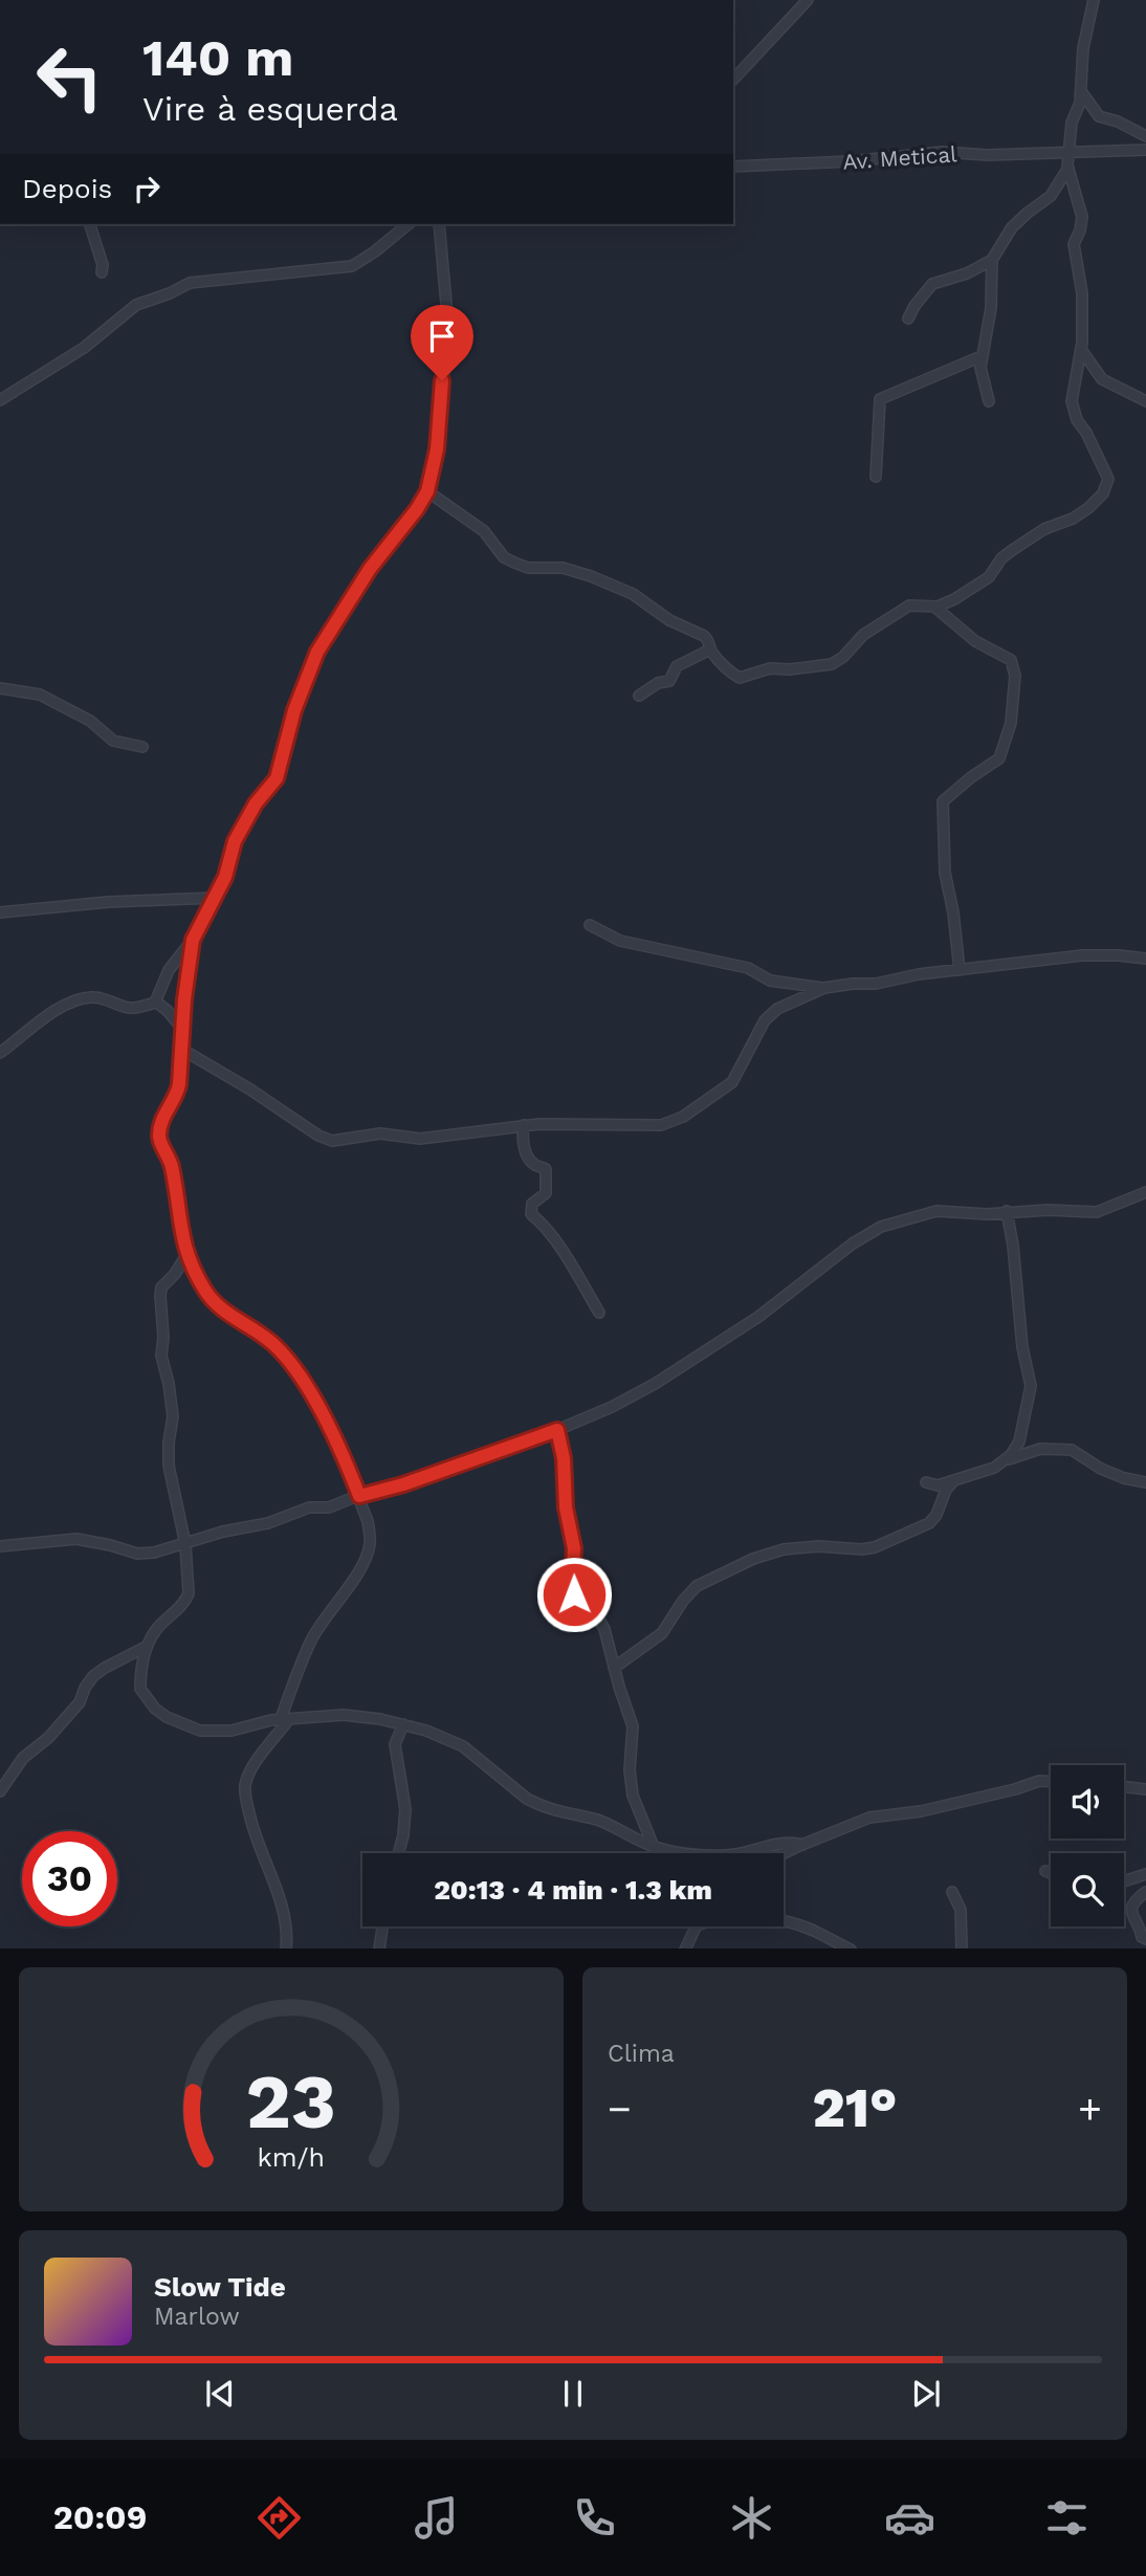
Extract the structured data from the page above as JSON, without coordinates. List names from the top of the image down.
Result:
{
  "streets": {
    "street": ["Av. Metical"]
  },
  "page": {
    "turn": ["140 m", "Vire à esquerda"],
    "then": "Depois",
    "limit": "30",
    "trip": "20:13 · 4 min · 1.3 km",
    "tile": "Clima",
    "heat": ["−", "21°", "+"],
    "song": ["Slow Tide", "Marlow"],
    "tabs": "20:09",
    "gauge": ["23", "km/h"]
  }
}
